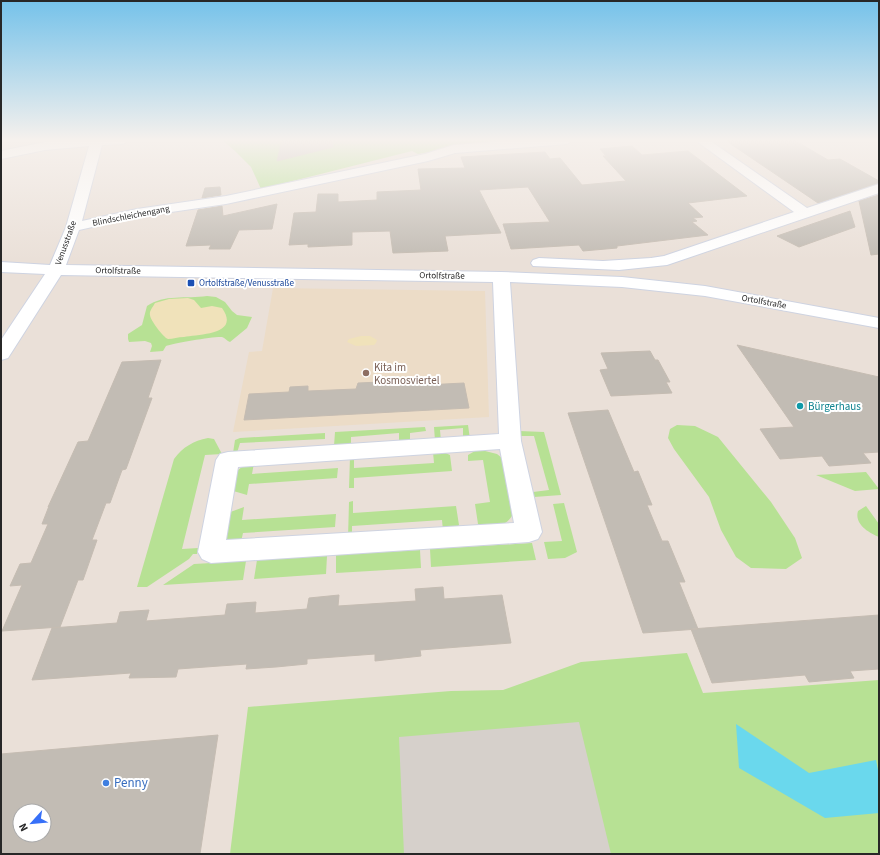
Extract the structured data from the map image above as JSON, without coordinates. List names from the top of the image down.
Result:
{
  "streets": {
    "street": ["Blindschleichengang", "Venusstraße", "Ortolfstraße"]
  },
  "crossings": [
    ["Blindschleichengang", "Venusstraße"],
    ["Venusstraße", "Ortolfstraße"]
  ],
  "places": {
    "transit": ["Ortolfstraße/Venusstraße"],
    "other": ["Kita im Kosmosviertel", "Bürgerhaus", "Penny"]
  },
  "north": "bottom left"
}
